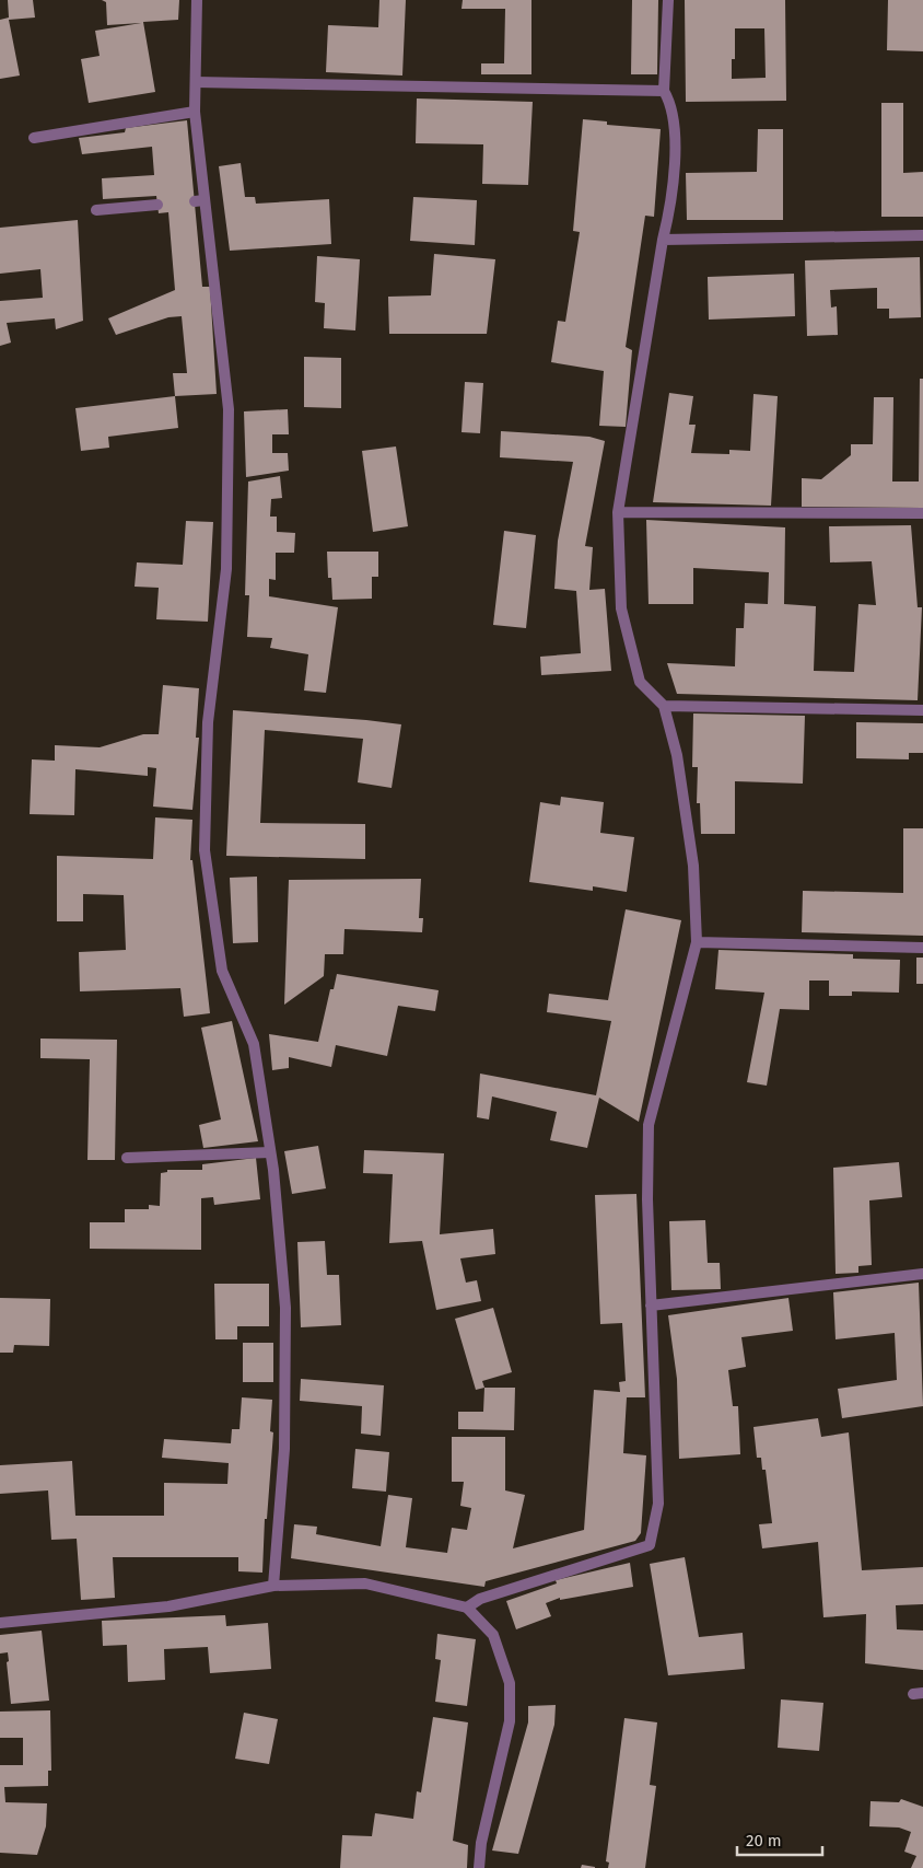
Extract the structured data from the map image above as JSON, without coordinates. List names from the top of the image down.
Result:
{
  "scale_bar": "20 m"
}
